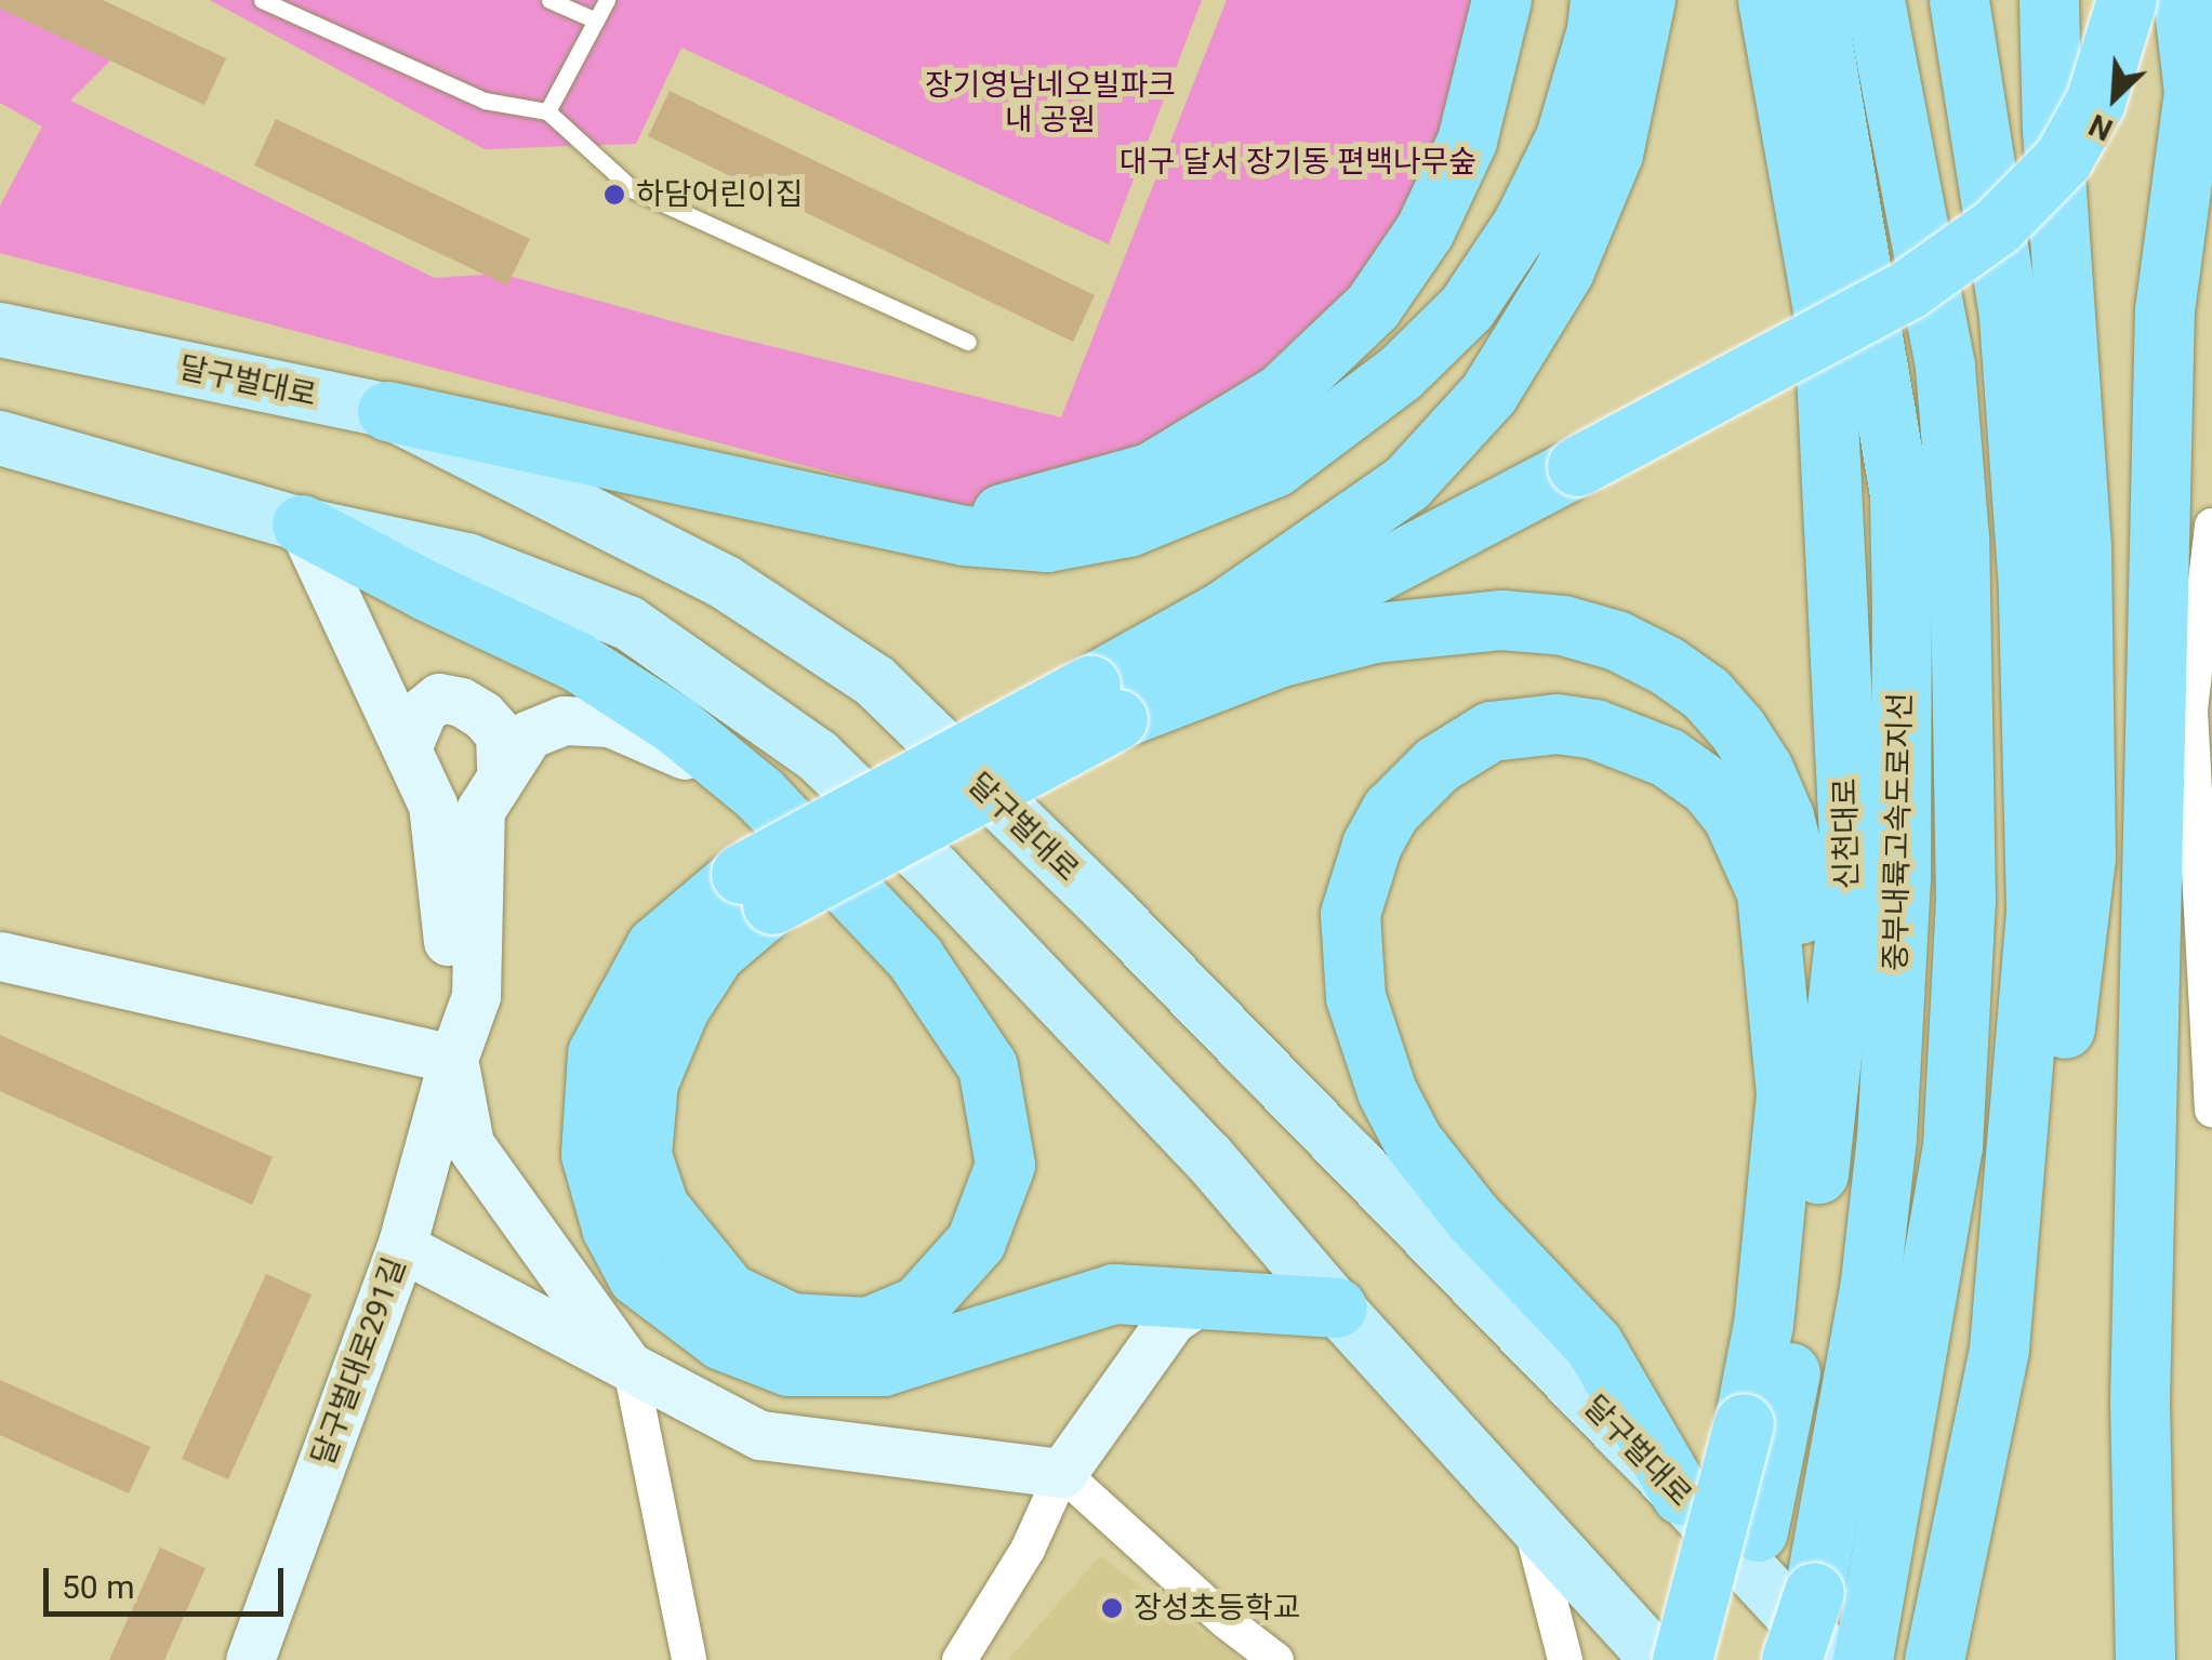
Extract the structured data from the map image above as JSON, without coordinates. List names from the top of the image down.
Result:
{
  "streets": {
    "highway": ["중부내륙고속도로지선", "신천대로"],
    "main road": ["달구벌대로"],
    "street": ["달구벌대로291길"]
  },
  "crossings": [
    ["달구벌대로", "중부내륙고속도로지선"]
  ],
  "parks": ["장기영남네오빌파크 내 공원", "대구 달서 장기동 편백나무숲"],
  "places": ["하담어린이집", "장성초등학교"],
  "scale_bar": "50 m",
  "north": "bottom left"
}
